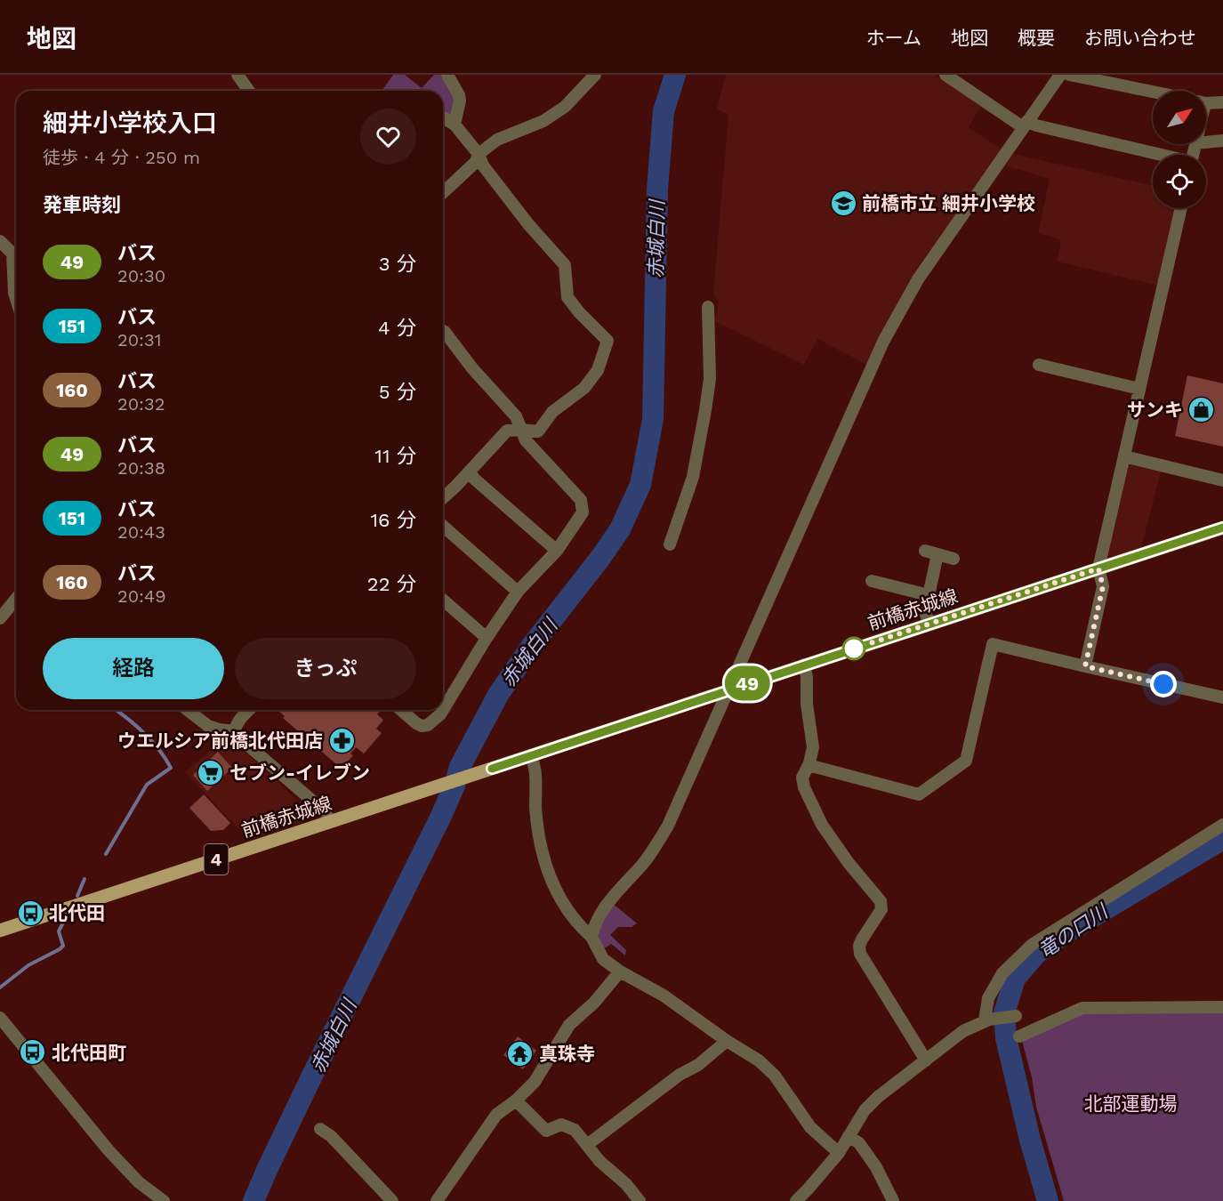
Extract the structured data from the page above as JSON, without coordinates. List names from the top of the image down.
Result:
{
  "streets": {
    "main road": ["前橋赤城線", "4"]
  },
  "water": ["赤城白川", "竜の口川"],
  "parks": ["北部運動場"],
  "places": {
    "school or university": ["前橋市立 細井小学校"],
    "shop": ["サンキ"],
    "pharmacy": ["ウエルシア前橋北代田店"],
    "supermarket": ["セブン-イレブン"],
    "bus stop": ["北代田", "北代田町"],
    "temple": ["真珠寺"]
  },
  "lines": ["bus line 49"],
  "north": "top right",
  "page": {
    "header": "地図",
    "nav": [
      "ホーム",
      "地図",
      "概要",
      "お問い合わせ"
    ],
    "on_map": "49",
    "heading": [
      ["細井小学校入口", "徒歩 · 4 分 · 250 m"],
      "発車時刻"
    ],
    "list": [
      {
        "mark": "49",
        "name": "バス",
        "note": "20:30",
        "value": "3 分"
      },
      {
        "mark": "151",
        "name": "バス",
        "note": "20:31",
        "value": "4 分"
      },
      {
        "mark": "160",
        "name": "バス",
        "note": "20:32",
        "value": "5 分"
      },
      {
        "mark": "49",
        "name": "バス",
        "note": "20:38",
        "value": "11 分"
      },
      {
        "mark": "151",
        "name": "バス",
        "note": "20:43",
        "value": "16 分"
      },
      {
        "mark": "160",
        "name": "バス",
        "note": "20:49",
        "value": "22 分"
      }
    ],
    "buttons": ["経路", "きっぷ"]
  }
}
